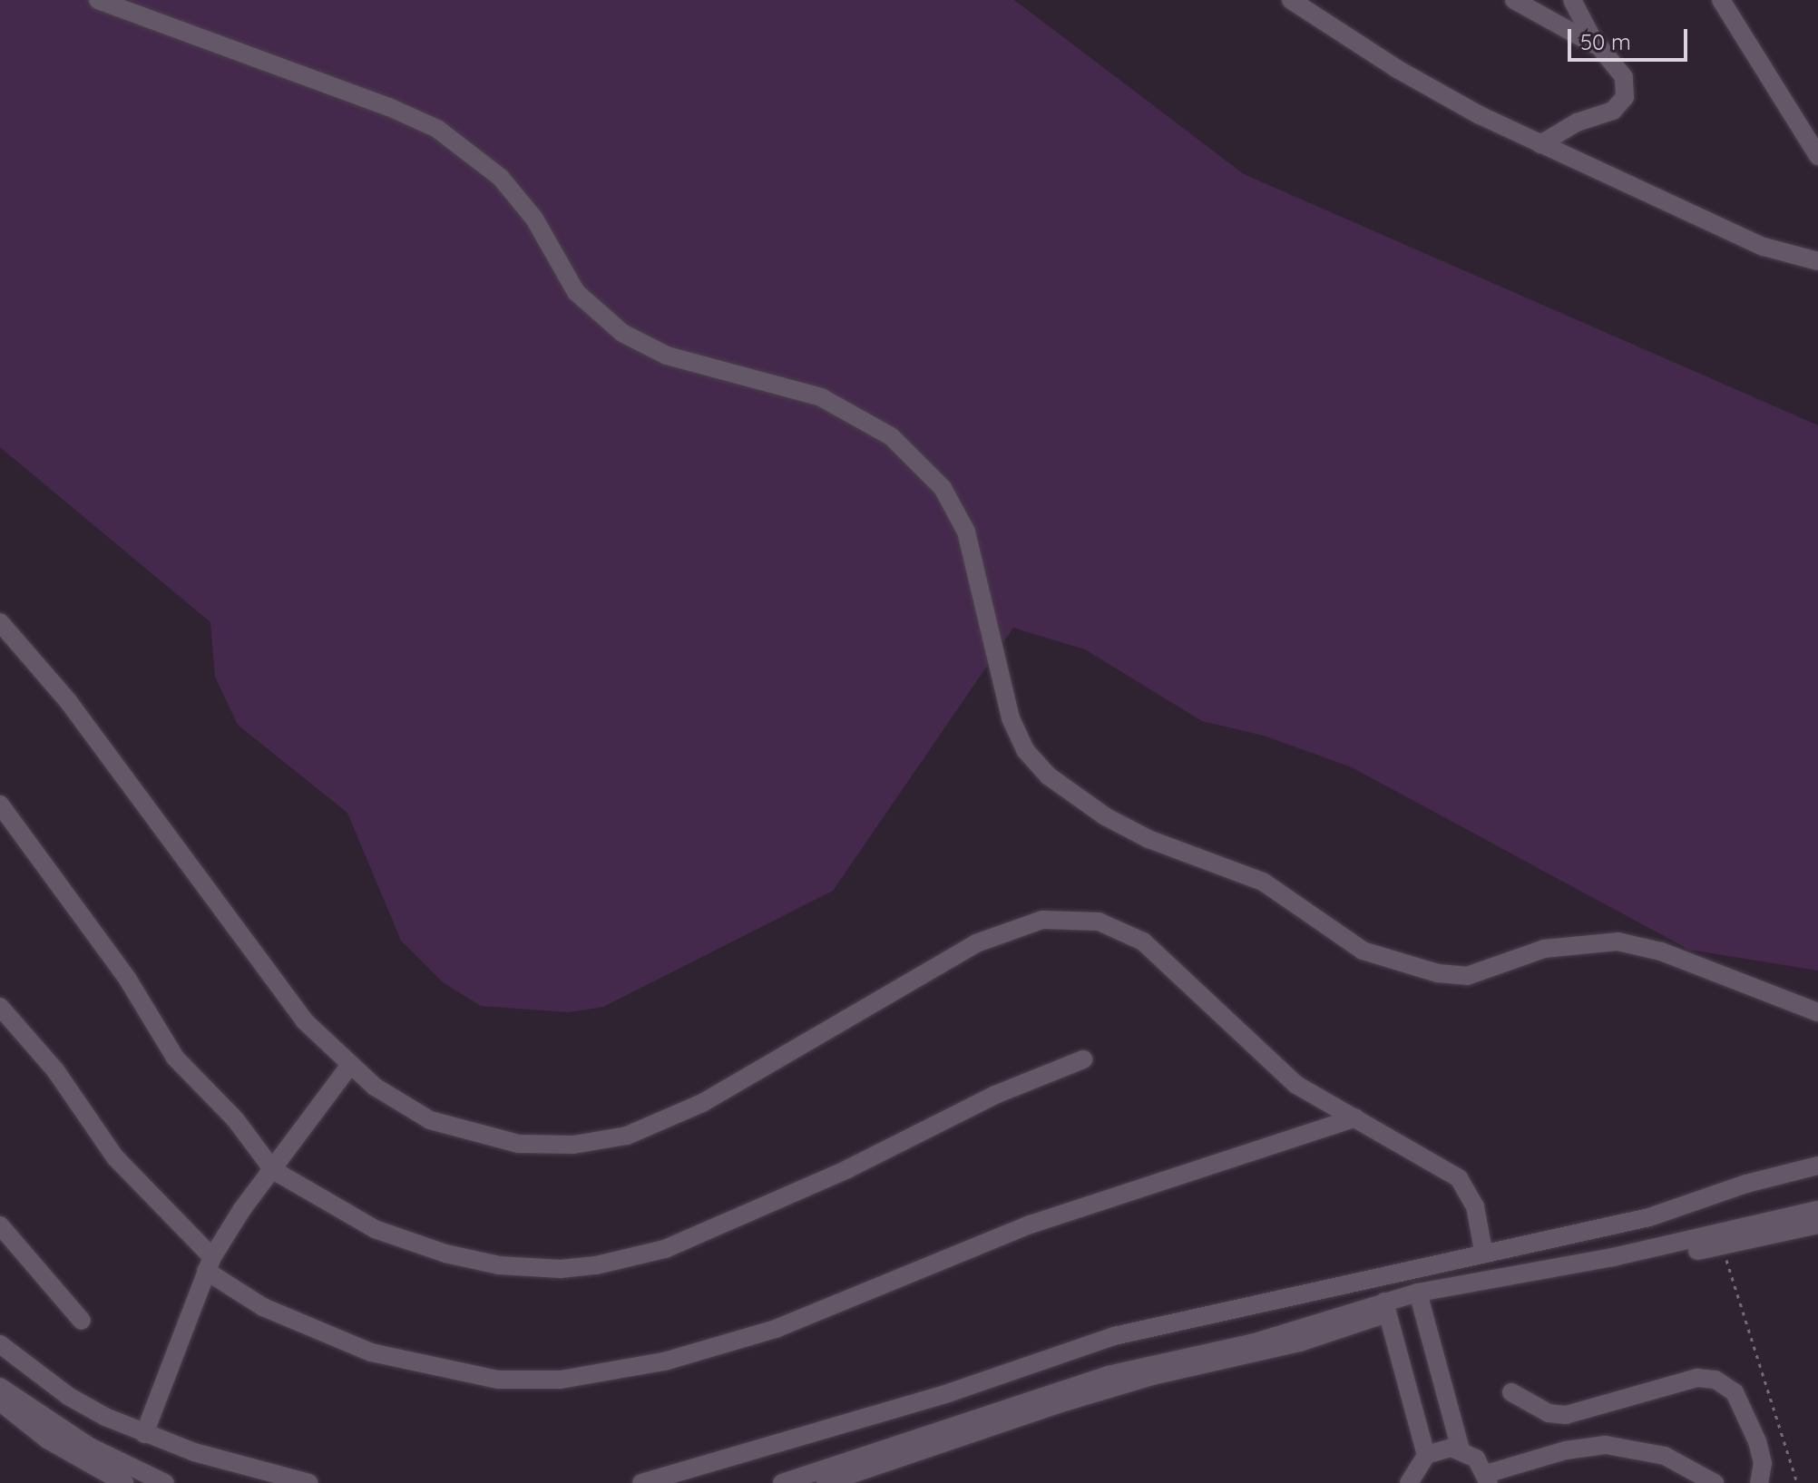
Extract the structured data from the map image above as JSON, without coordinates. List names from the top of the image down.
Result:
{
  "scale_bar": "50 m"
}
